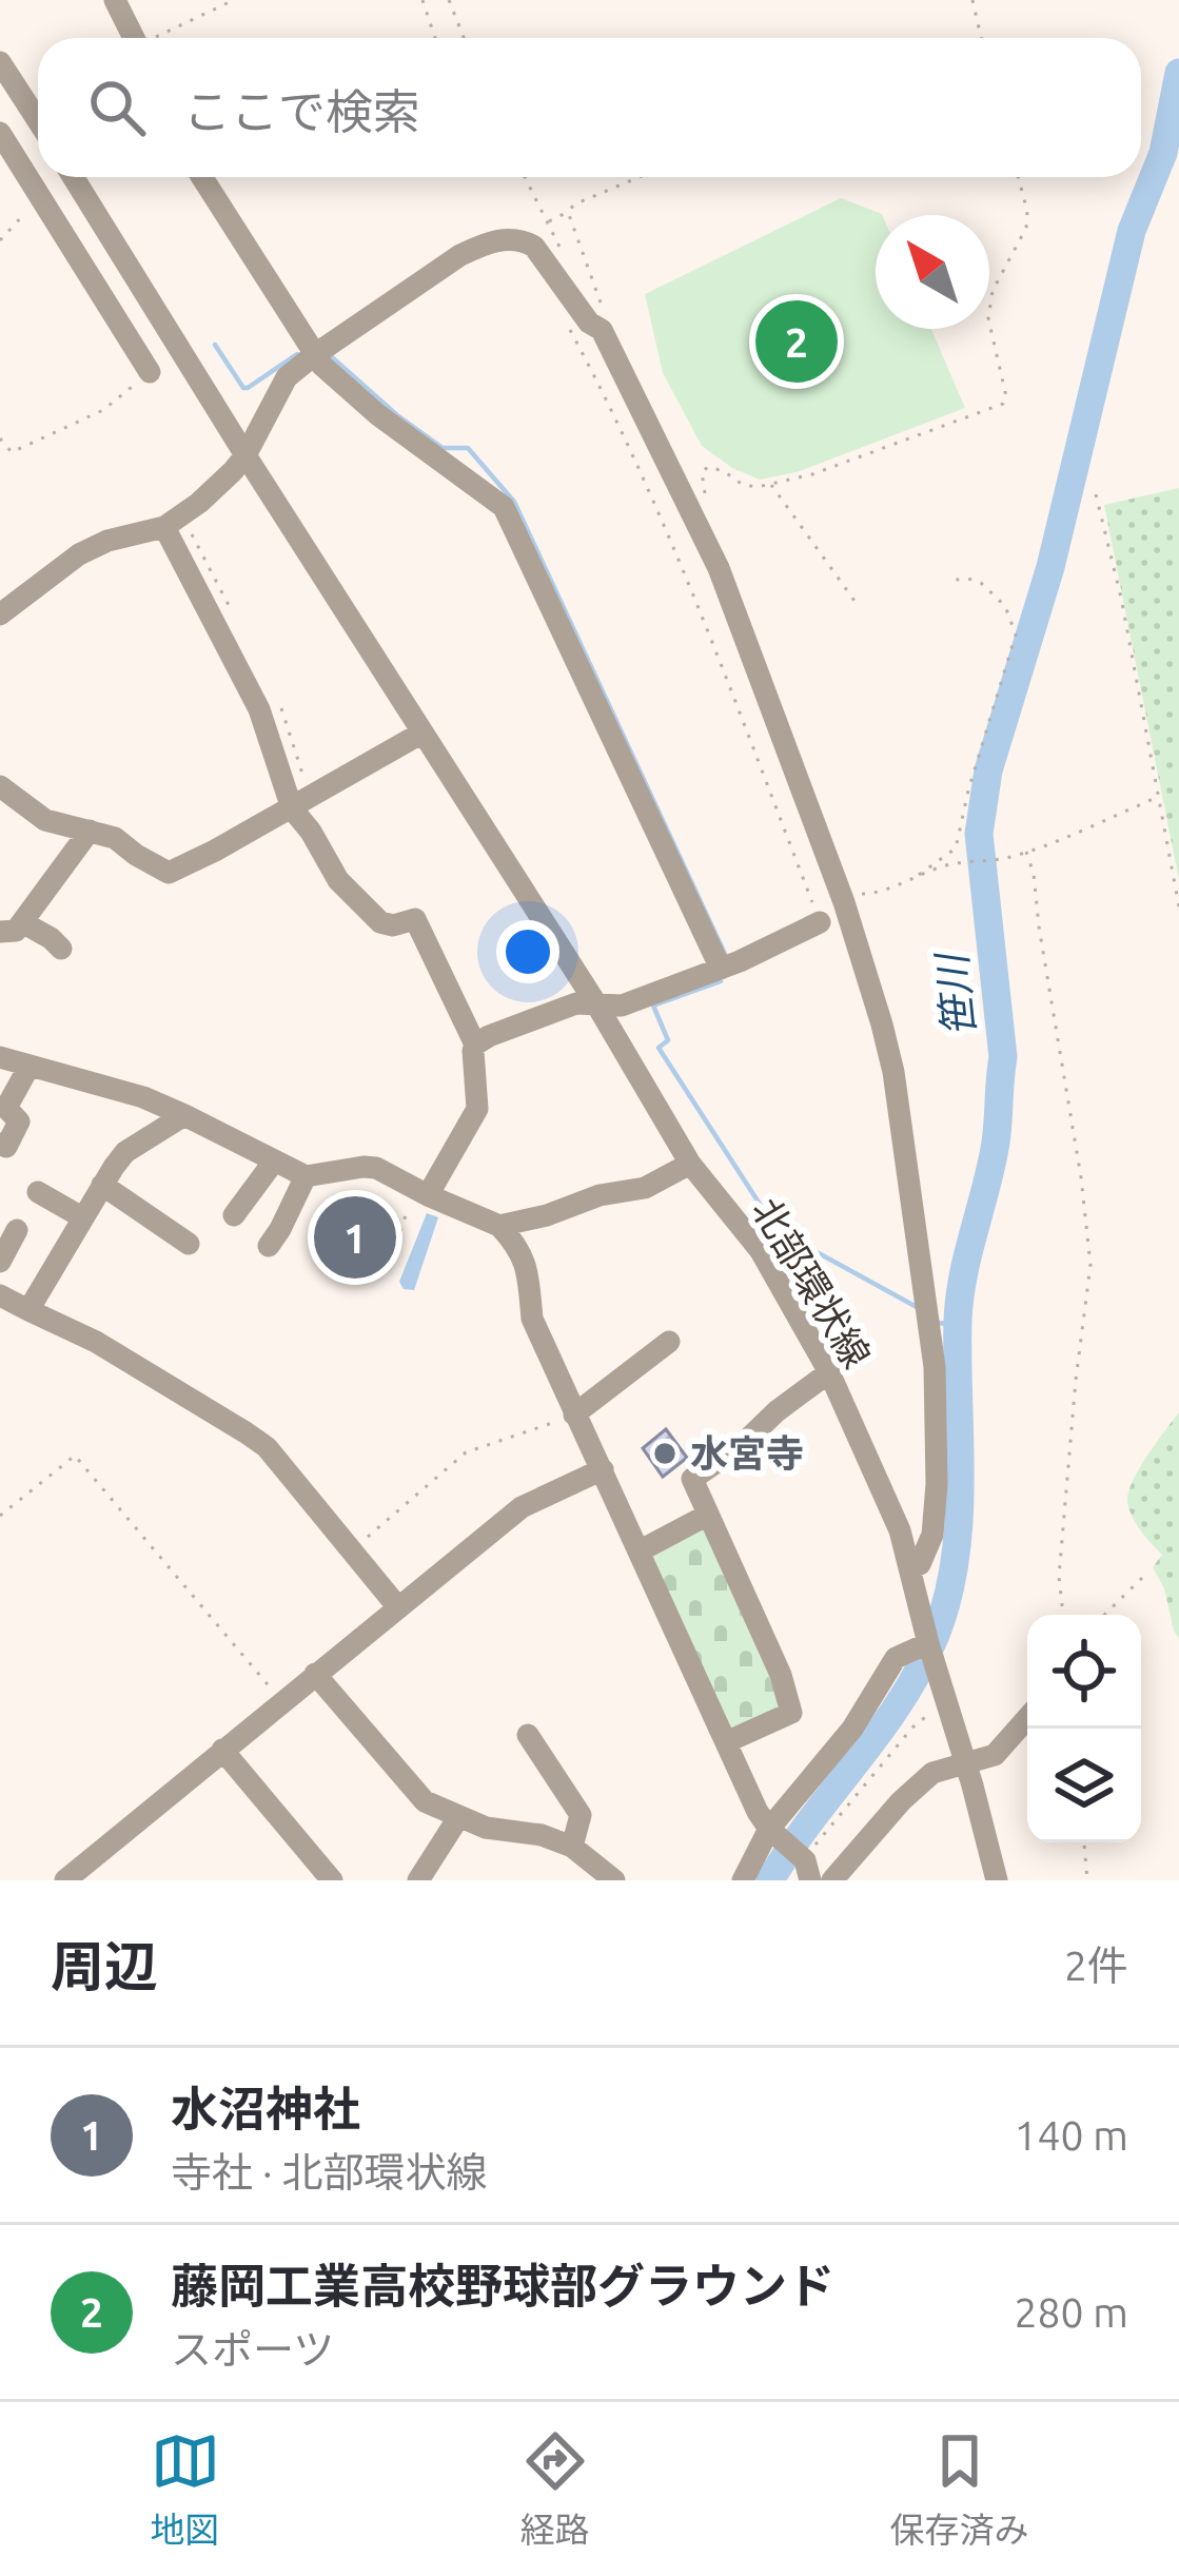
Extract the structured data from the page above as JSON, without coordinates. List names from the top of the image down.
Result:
{
  "streets": {
    "street": ["北部環状線"]
  },
  "water": ["笹川"],
  "places": ["水宮寺"],
  "north": "top left",
  "page": {
    "search": "ここで検索",
    "pins": ["2", "1"],
    "heading": ["周辺", "2件"],
    "list": [
      {
        "mark": "1",
        "name": "水沼神社",
        "note": "寺社 · 北部環状線",
        "value": "140 m"
      },
      {
        "mark": "2",
        "name": "藤岡工業高校野球部グラウンド",
        "note": "スポーツ",
        "value": "280 m"
      }
    ],
    "nav": ["地図", "経路", "保存済み"]
  }
}
